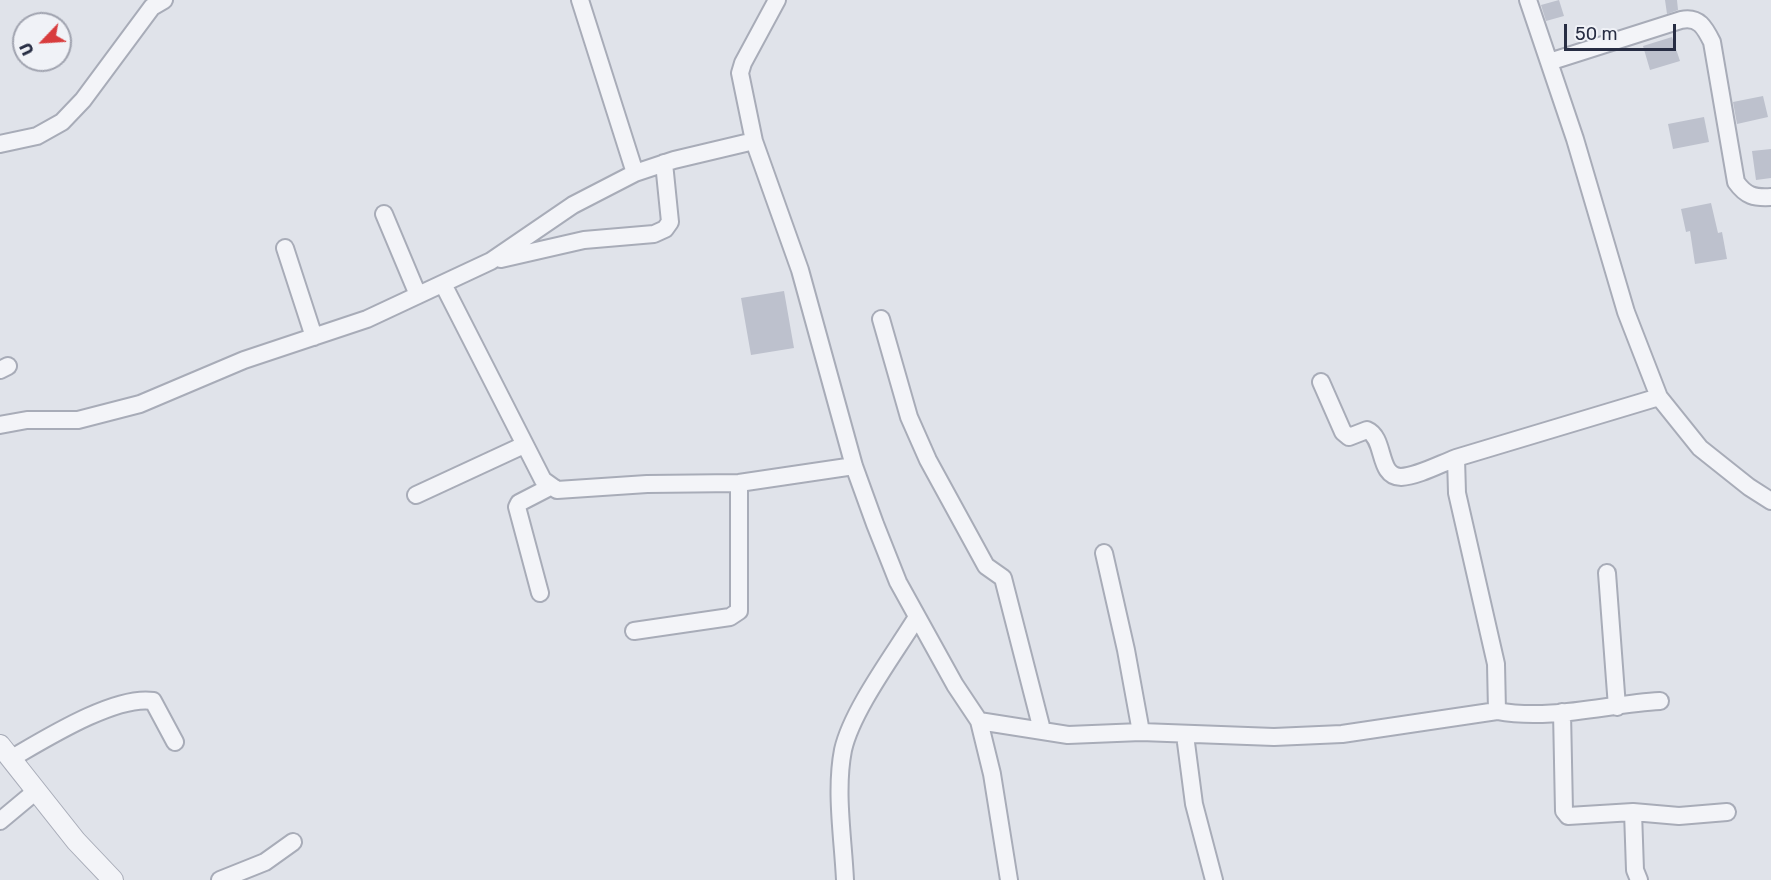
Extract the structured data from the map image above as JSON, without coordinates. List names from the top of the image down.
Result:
{
  "scale_bar": "50 m",
  "north": "bottom left"
}
